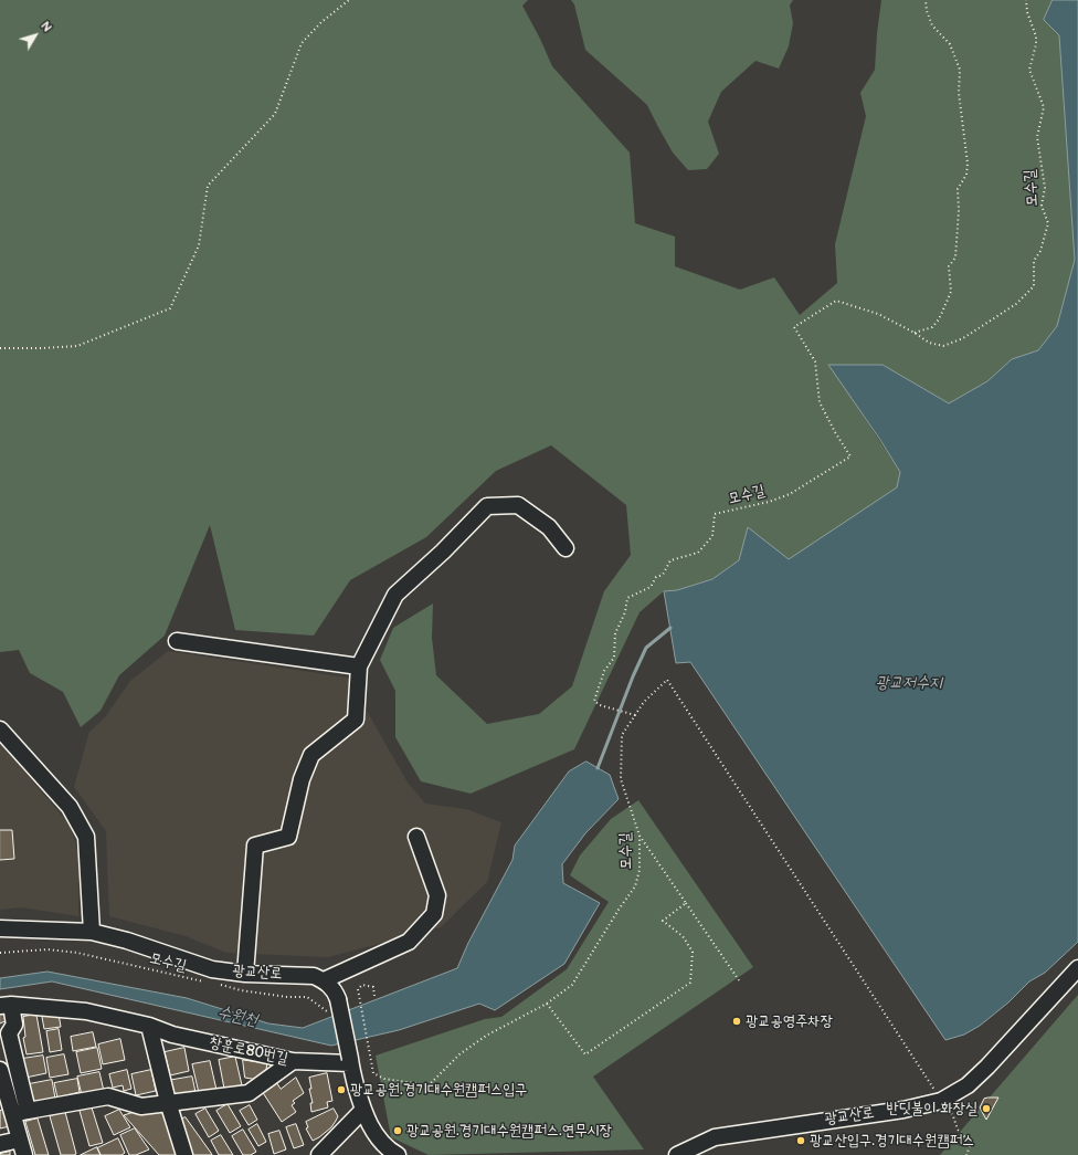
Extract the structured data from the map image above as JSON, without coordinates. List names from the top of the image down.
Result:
{
  "streets": {
    "street": ["광교산로", "창훈로80번길"],
    "path": ["모수길"]
  },
  "water": ["광교저수지", "수원천"],
  "places": [
    "광교공영주차장",
    "광교공원.경기대수원캠퍼스입구",
    "반딧불이 화장실",
    "광교공원.경기대수원캠퍼스.연무시장",
    "광교산입구.경기대수원캠퍼스"
  ],
  "north": "top right"
}
